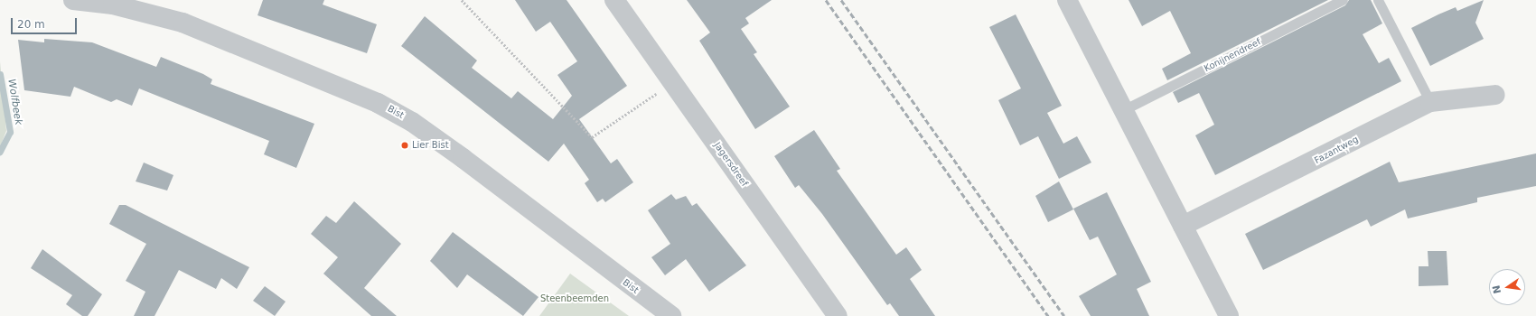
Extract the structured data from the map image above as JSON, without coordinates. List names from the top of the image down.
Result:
{
  "streets": {
    "street": ["Bist", "Fazantweg", "Jagersdreef"],
    "lane": ["Konijnendreef"]
  },
  "water": ["Wolfbeek"],
  "parks": ["Steenbeemden"],
  "places": ["Lier Bist"],
  "scale_bar": "20 m",
  "north": "left"
}
